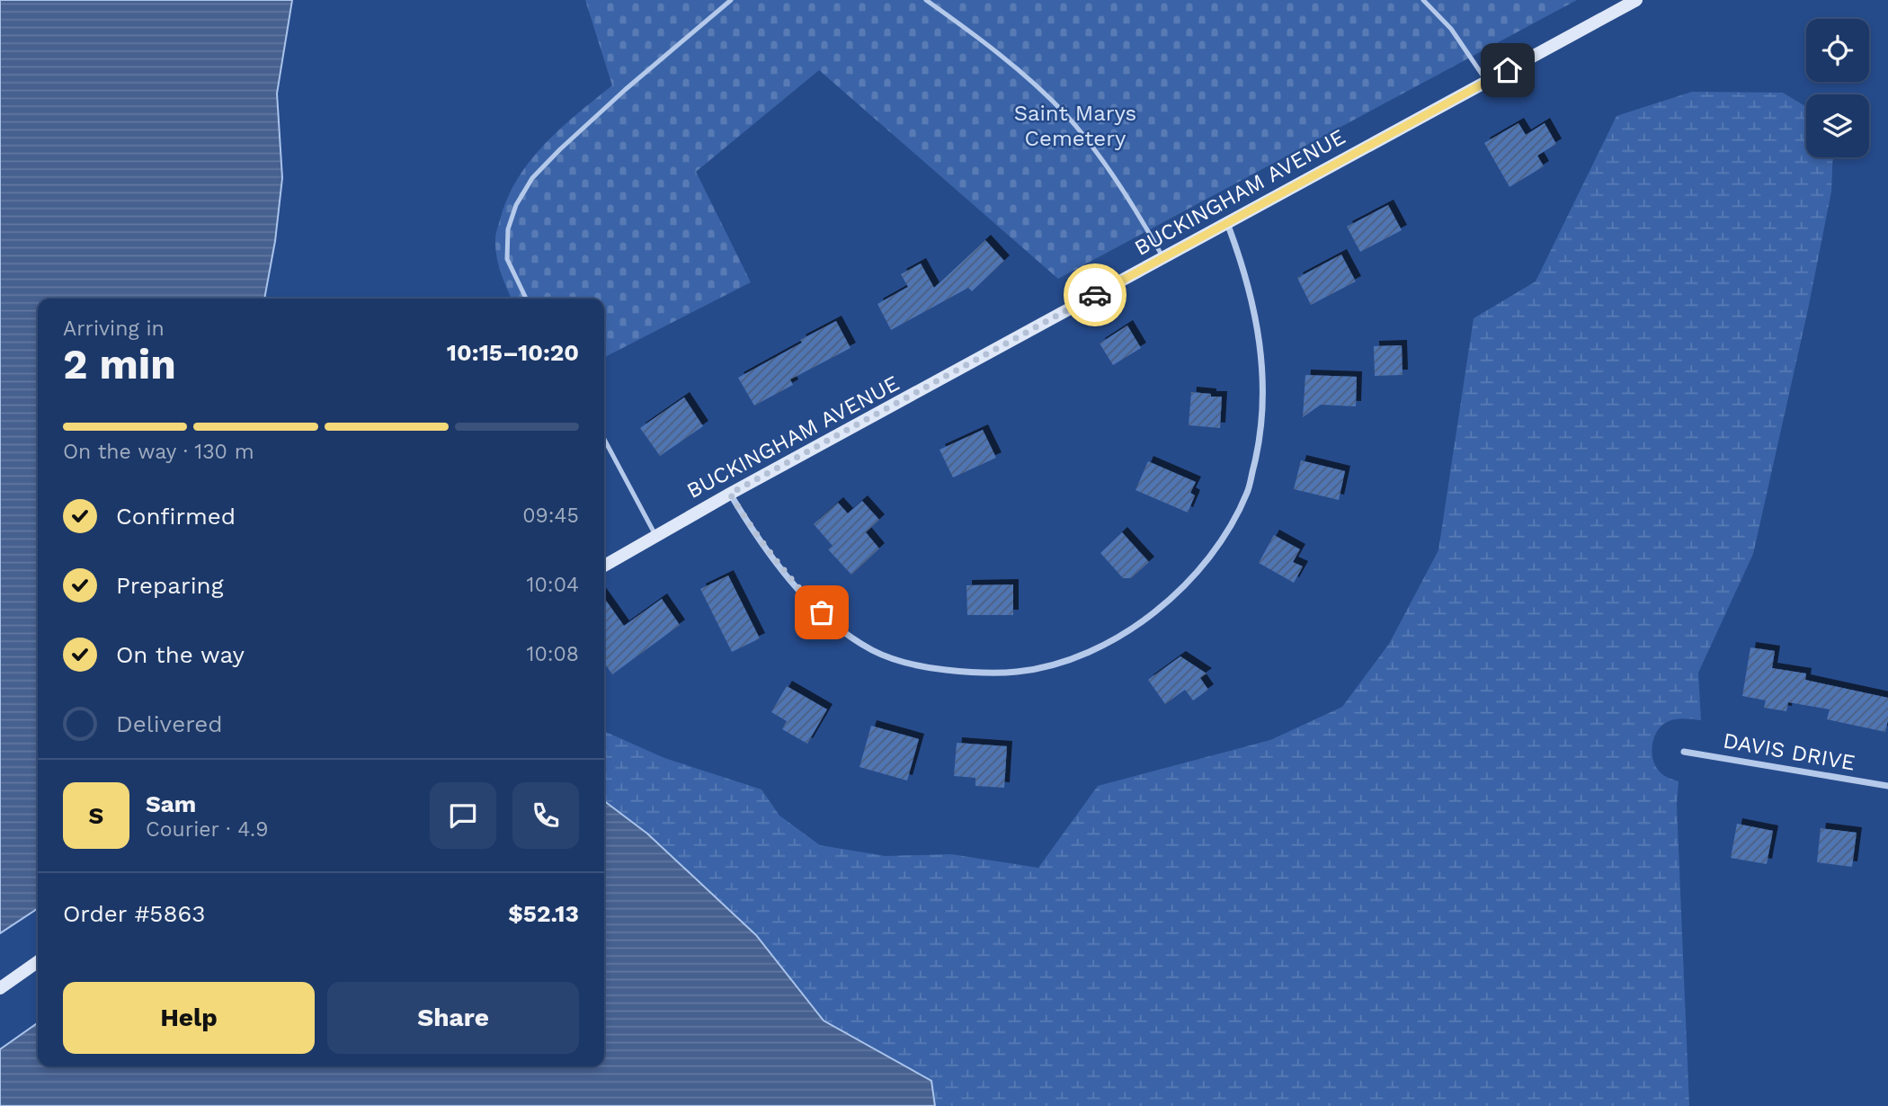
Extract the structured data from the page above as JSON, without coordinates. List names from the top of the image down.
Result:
{
  "streets": {
    "main road": ["BUCKINGHAM AVENUE"],
    "street": ["DAVIS DRIVE"]
  },
  "parks": ["Saint Marys Cemetery"],
  "page": {
    "heading": ["2 min", "Arriving in", "10:15–10:20"],
    "panel": [
      "Sam",
      "Courier · 4.9",
      "Order #5863",
      "$52.13"
    ],
    "bar": "On the way · 130 m",
    "list": [
      ["Confirmed", "09:45"],
      ["Preparing", "10:04"],
      ["On the way", "10:08"],
      "Delivered"
    ],
    "round": "S",
    "buttons": ["Help", "Share"]
  }
}
